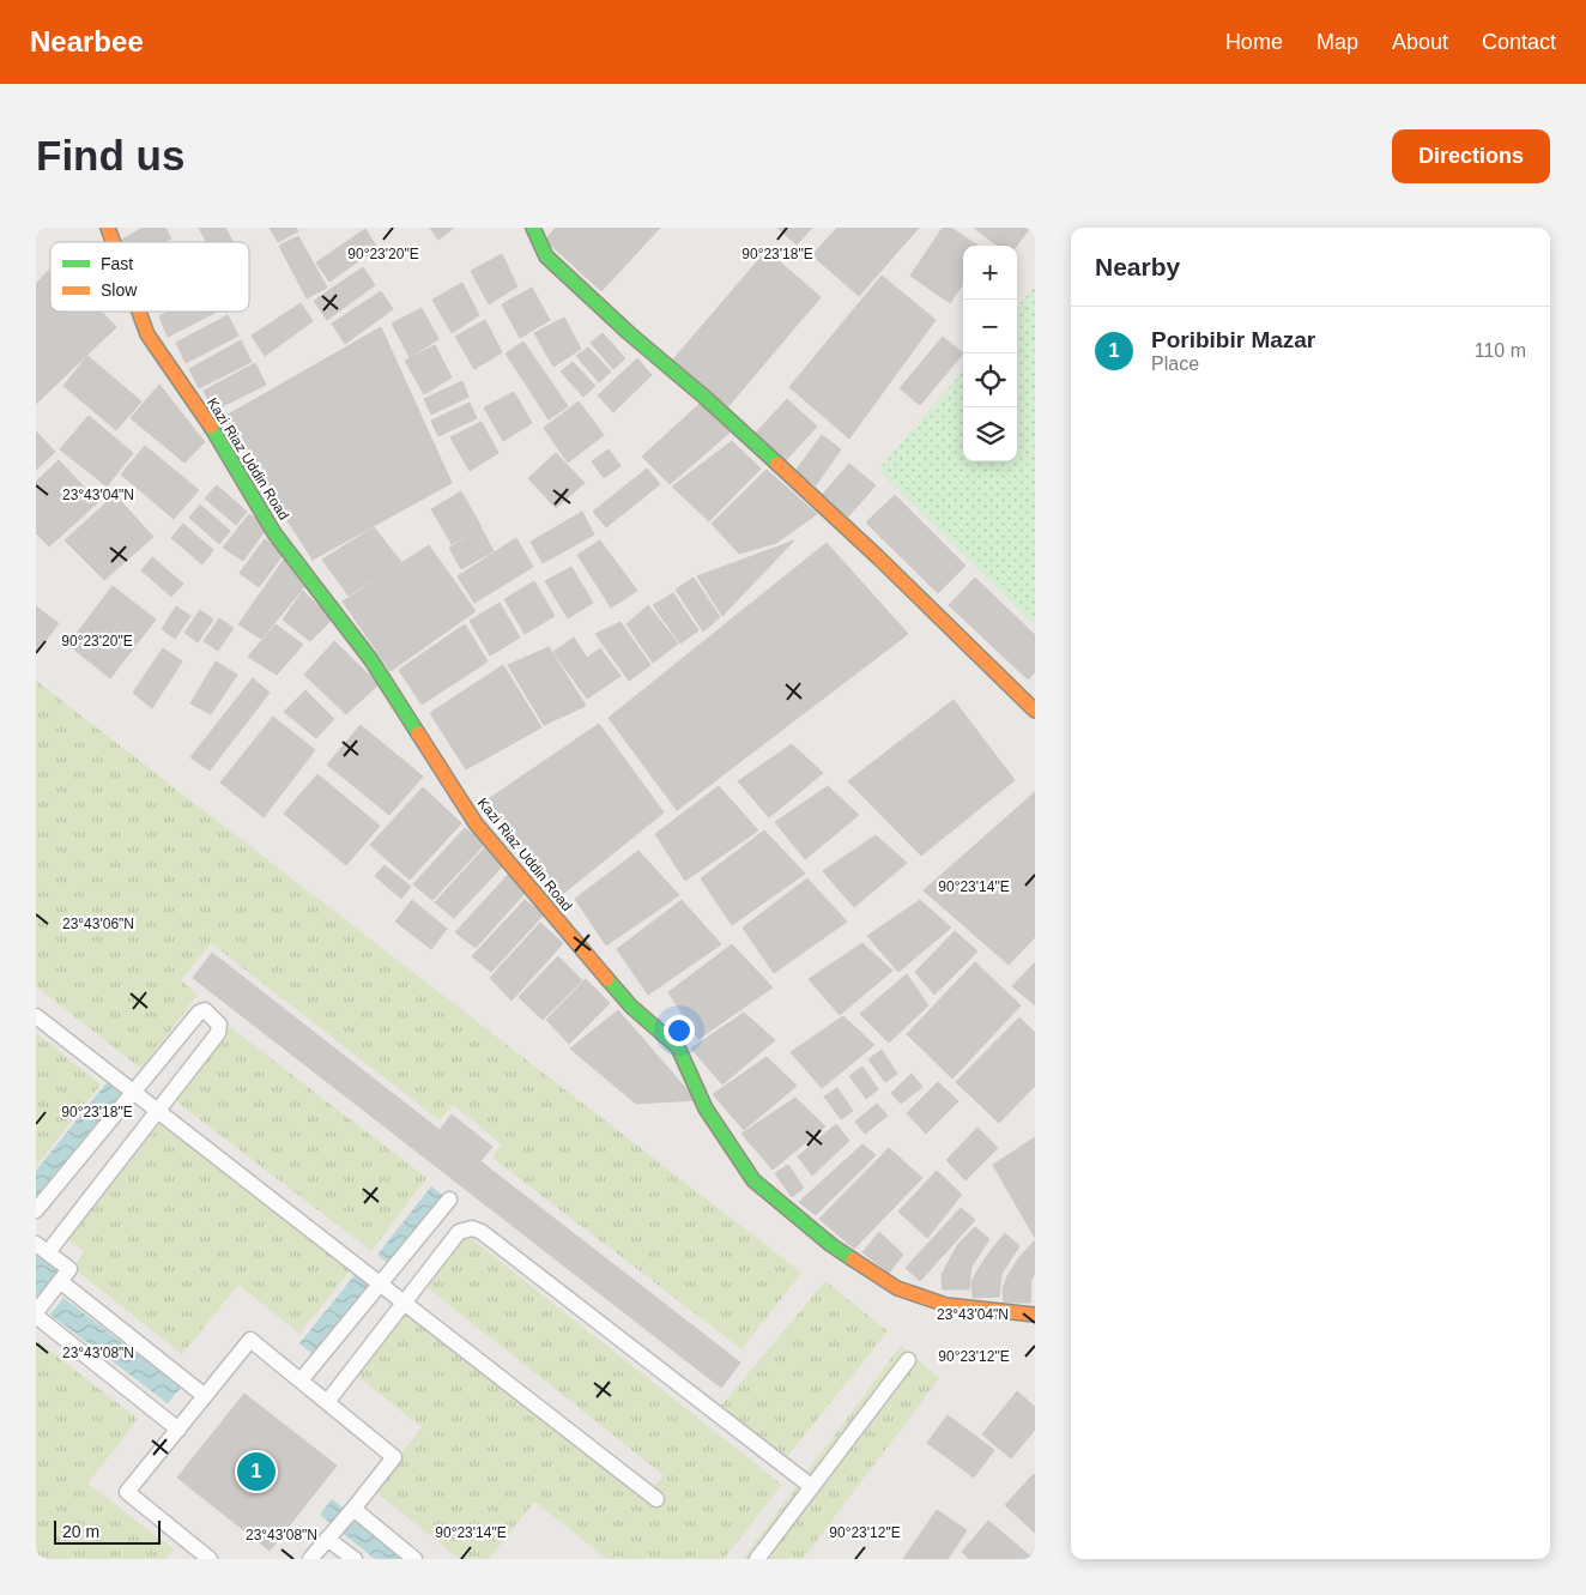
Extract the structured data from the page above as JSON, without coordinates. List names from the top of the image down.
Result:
{
  "streets": {
    "street": ["Kazi Riaz Uddin Road"]
  },
  "legend": ["Fast", "Slow"],
  "scale_bar": "20 m",
  "page": {
    "header": "Nearbee",
    "nav": [
      "Home",
      "Map",
      "About",
      "Contact"
    ],
    "buttons": "Directions",
    "title": "Find us",
    "heading": "Nearby",
    "map_buttons": ["+", "−"],
    "list": [
      {
        "mark": "1",
        "name": "Poribibir Mazar",
        "note": "Place",
        "value": "110 m"
      }
    ],
    "pins": "1",
    "scale": "20 m"
  },
  "coordinates": [
    "90°23'20\"E",
    "90°23'18\"E",
    "23°43'04\"N",
    "90°23'14\"E",
    "23°43'06\"N",
    "23°43'08\"N",
    "90°23'12\"E"
  ]
}
